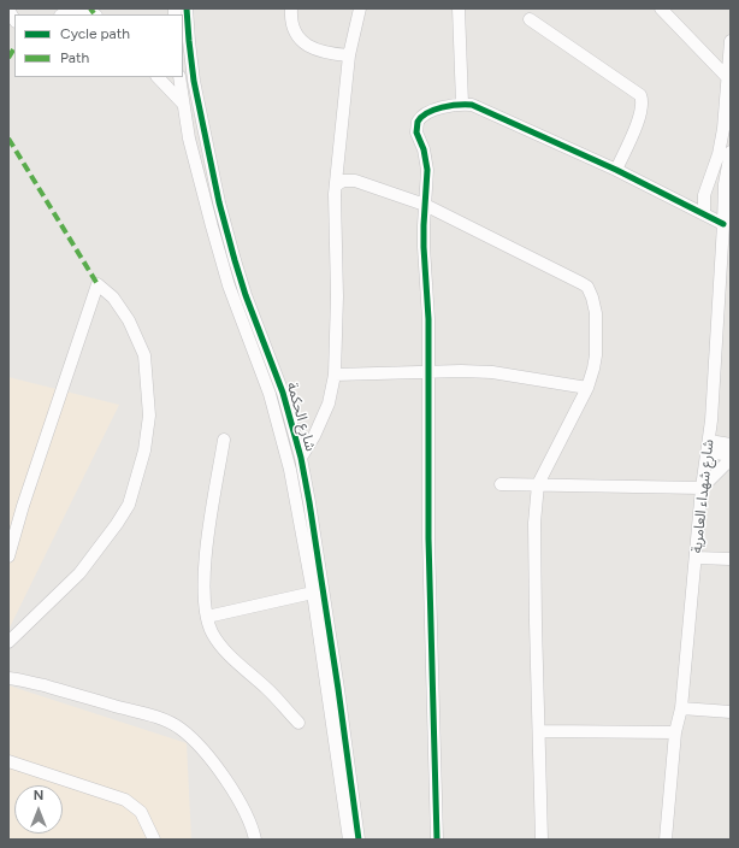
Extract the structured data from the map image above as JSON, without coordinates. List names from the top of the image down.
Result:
{
  "streets": {
    "street": ["شارع الحكمة", "شارع شهداء العامرية"]
  },
  "legend": ["Cycle path", "Path"],
  "north": "top"
}
